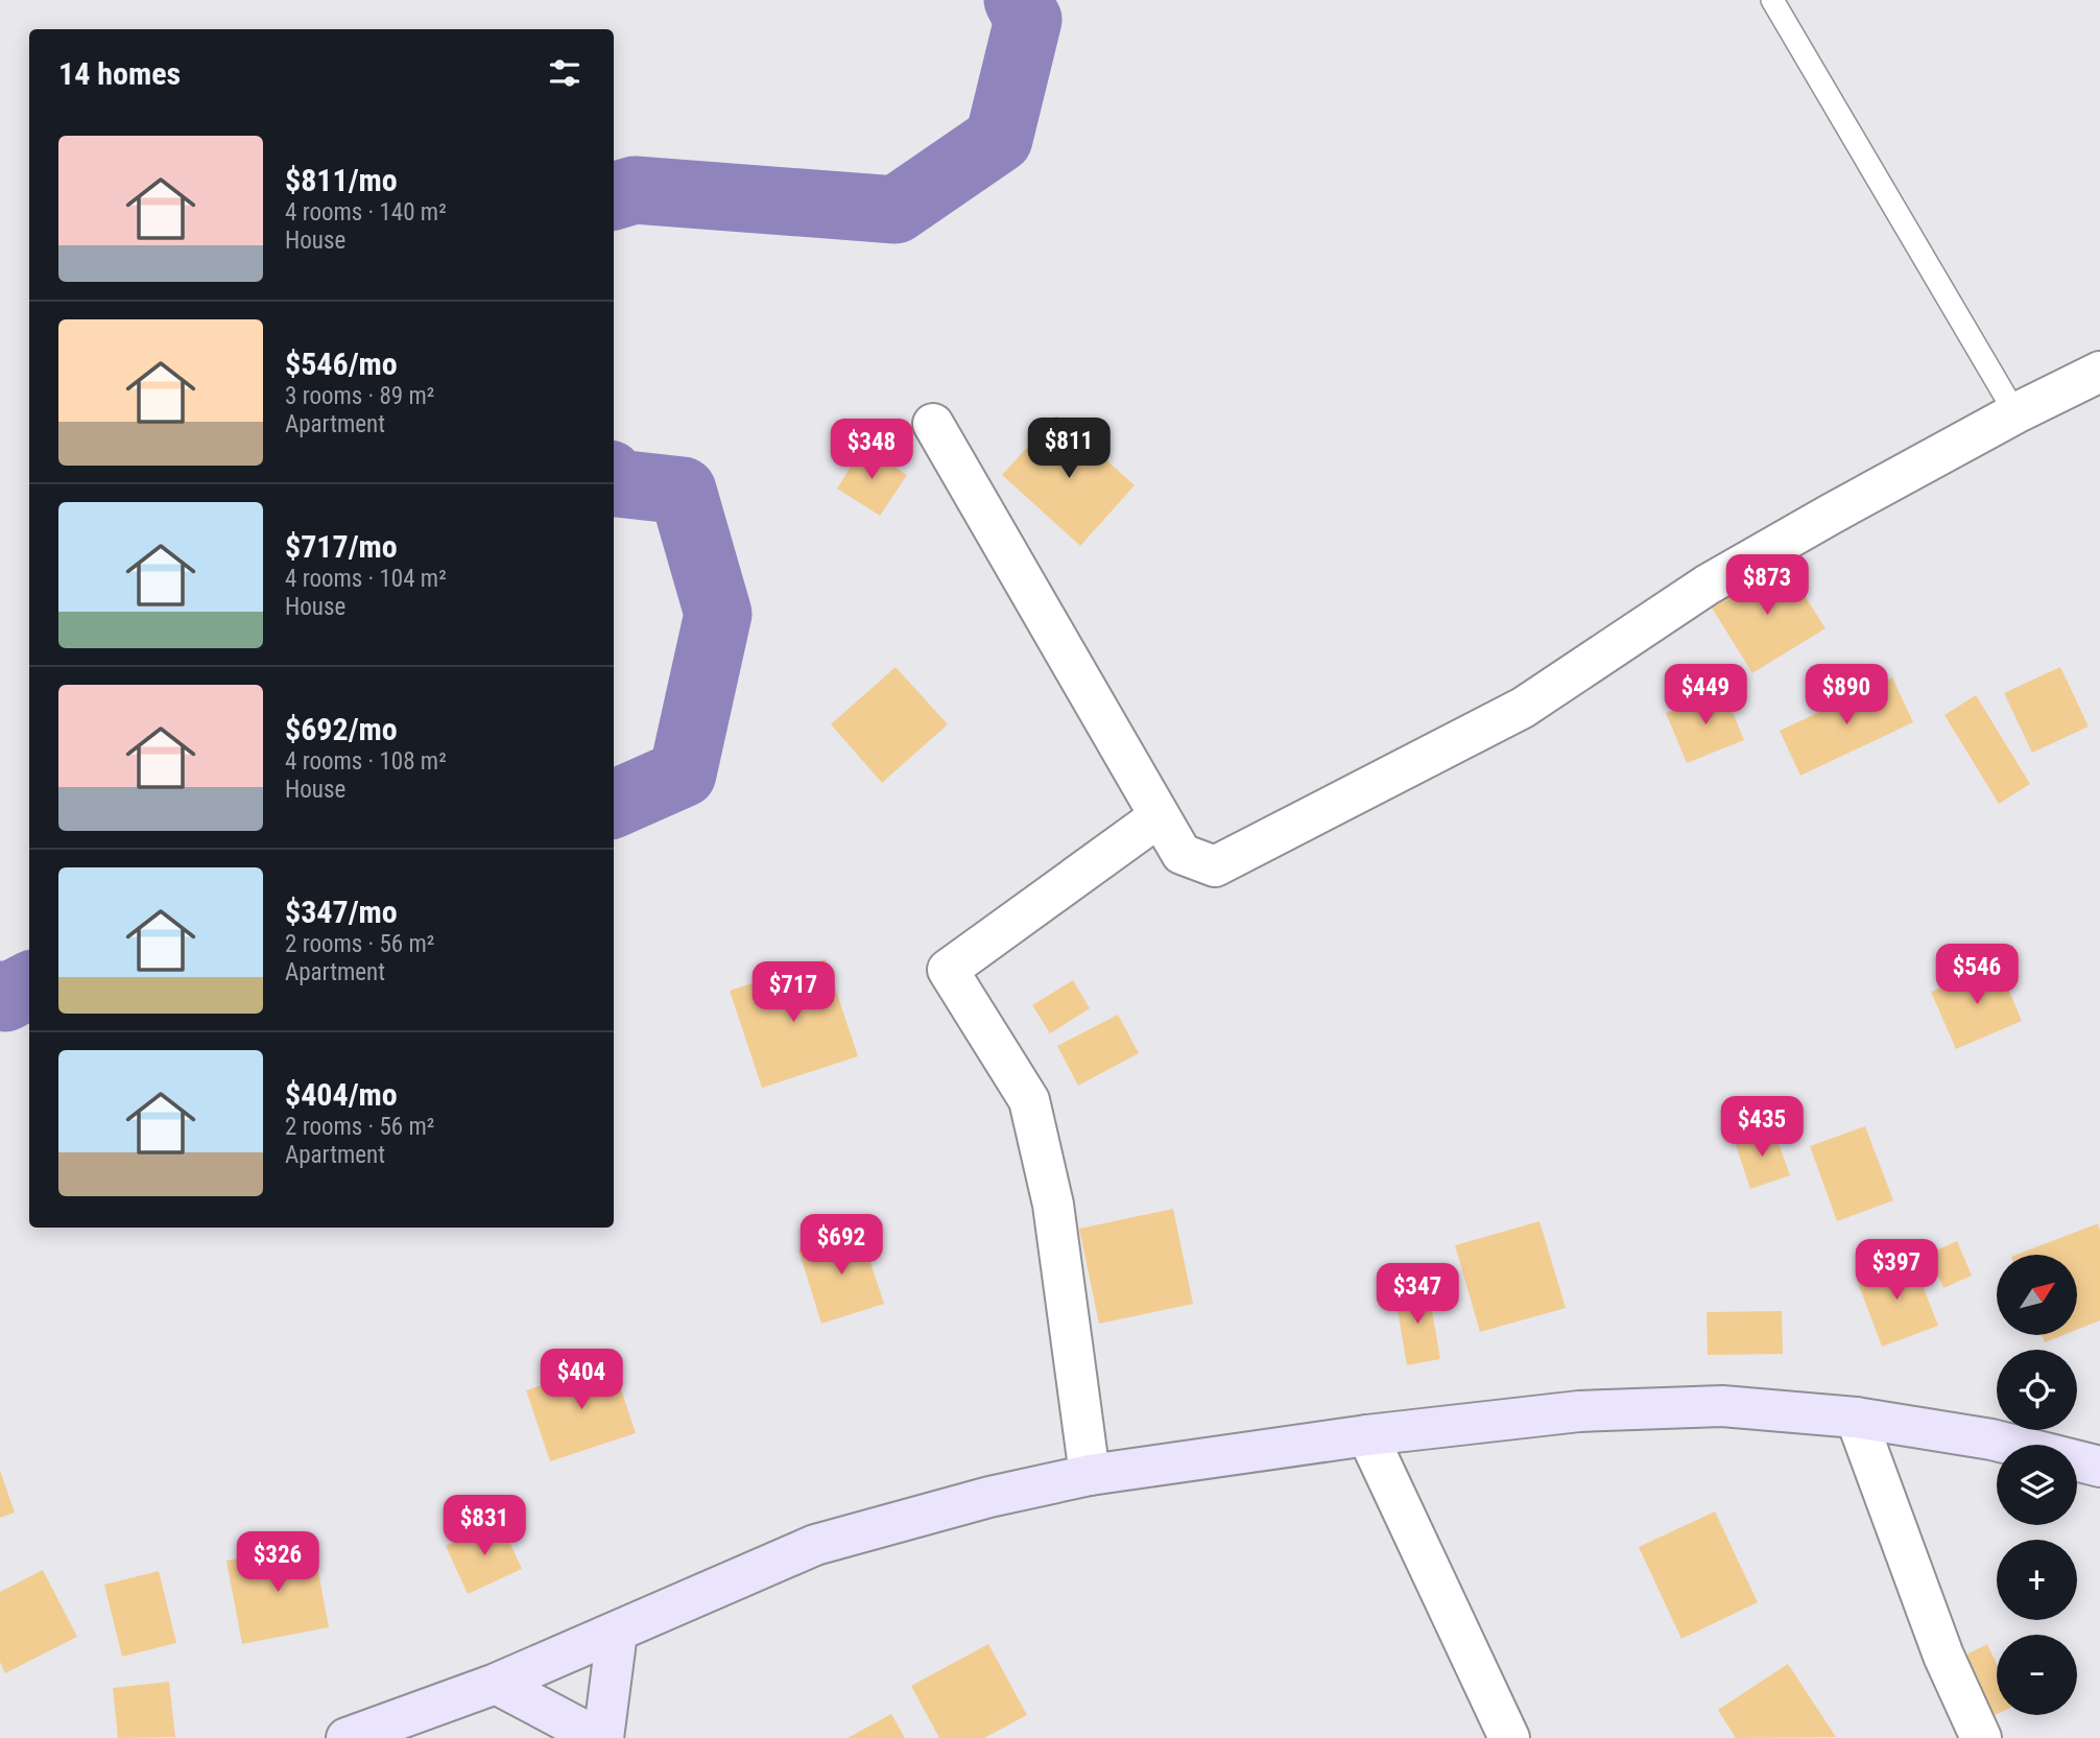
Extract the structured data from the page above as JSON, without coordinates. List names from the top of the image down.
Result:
{
  "north": "top right",
  "page": {
    "heading": "14 homes",
    "list": [
      {
        "name": "$811/mo",
        "note": "4 rooms · 140 m² · House"
      },
      {
        "name": "$546/mo",
        "note": "3 rooms · 89 m² · Apartment"
      },
      {
        "name": "$717/mo",
        "note": "4 rooms · 104 m² · House"
      },
      {
        "name": "$692/mo",
        "note": "4 rooms · 108 m² · House"
      },
      {
        "name": "$347/mo",
        "note": "2 rooms · 56 m² · Apartment"
      },
      {
        "name": "$404/mo",
        "note": "2 rooms · 56 m² · Apartment"
      }
    ],
    "price": [
      "$811",
      "$348",
      "$873",
      "$449",
      "$890",
      "$546",
      "$717",
      "$435",
      "$692",
      "$397",
      "$347",
      "$404",
      "$831",
      "$326"
    ],
    "map_buttons": ["+", "−"]
  }
}
